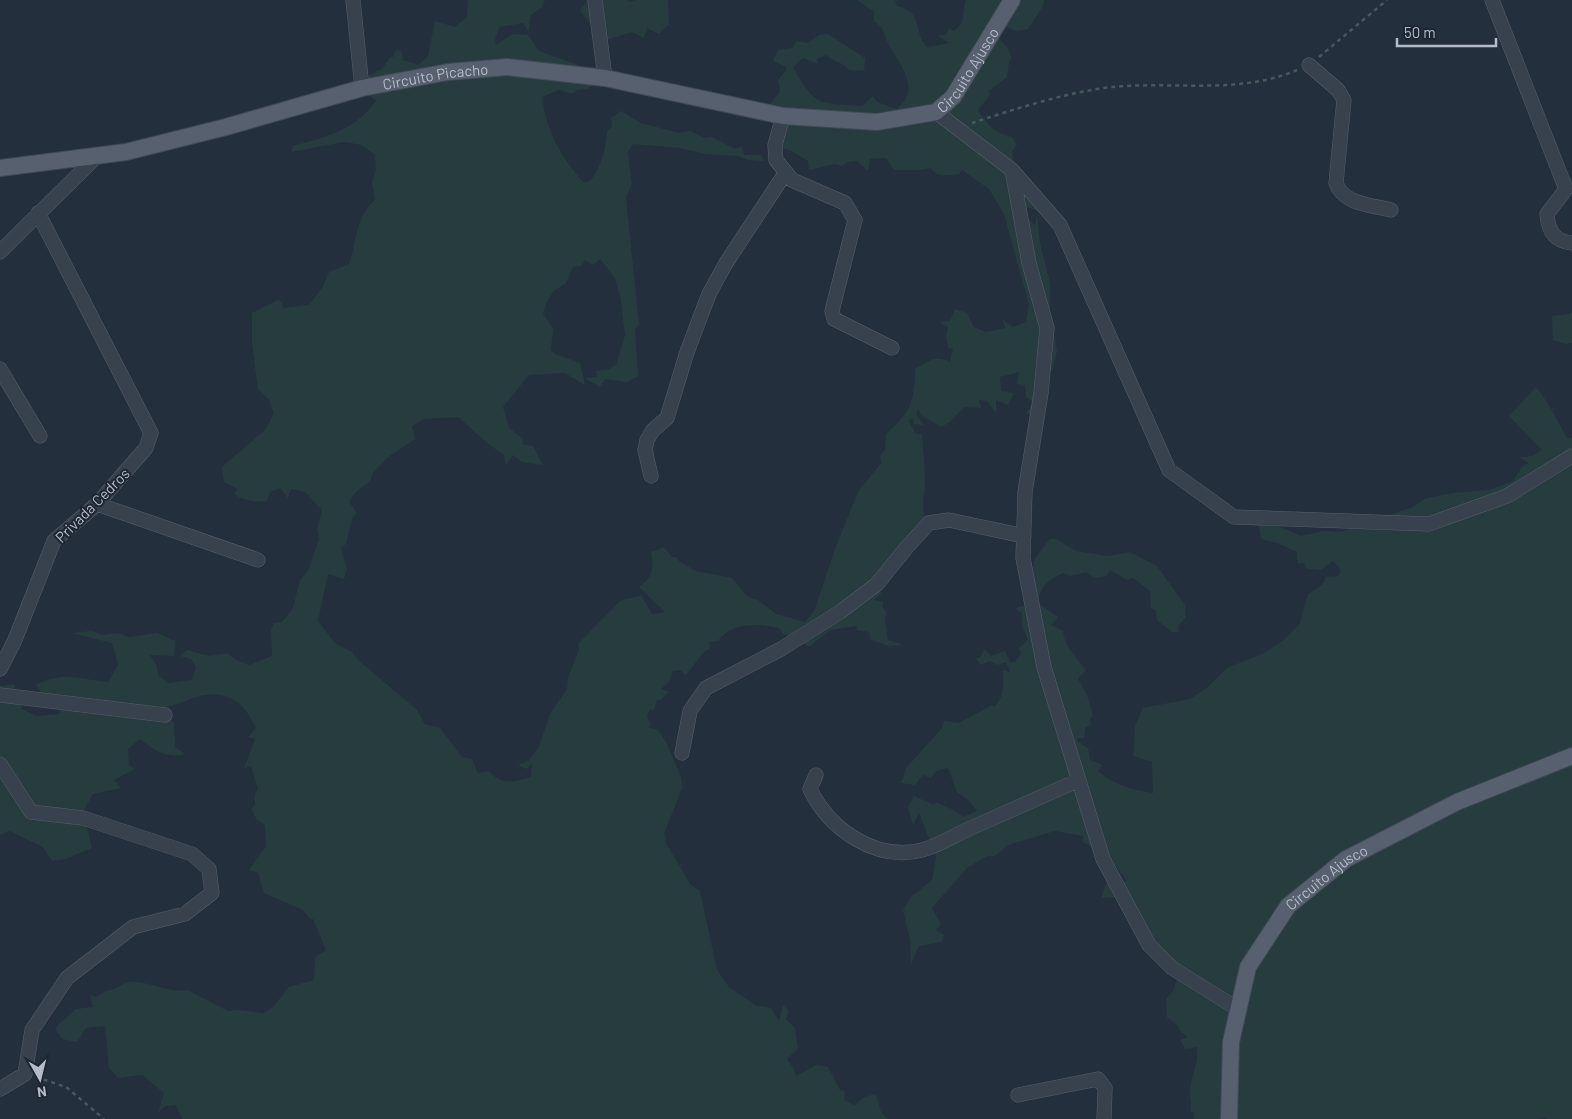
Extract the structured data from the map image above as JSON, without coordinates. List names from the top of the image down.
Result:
{
  "streets": {
    "main road": ["Circuito Ajusco", "Circuito Picacho"],
    "street": ["Privada Cedros"]
  },
  "crossings": [
    ["Circuito Ajusco", "Circuito Picacho"]
  ],
  "scale_bar": "50 m",
  "north": "bottom"
}
